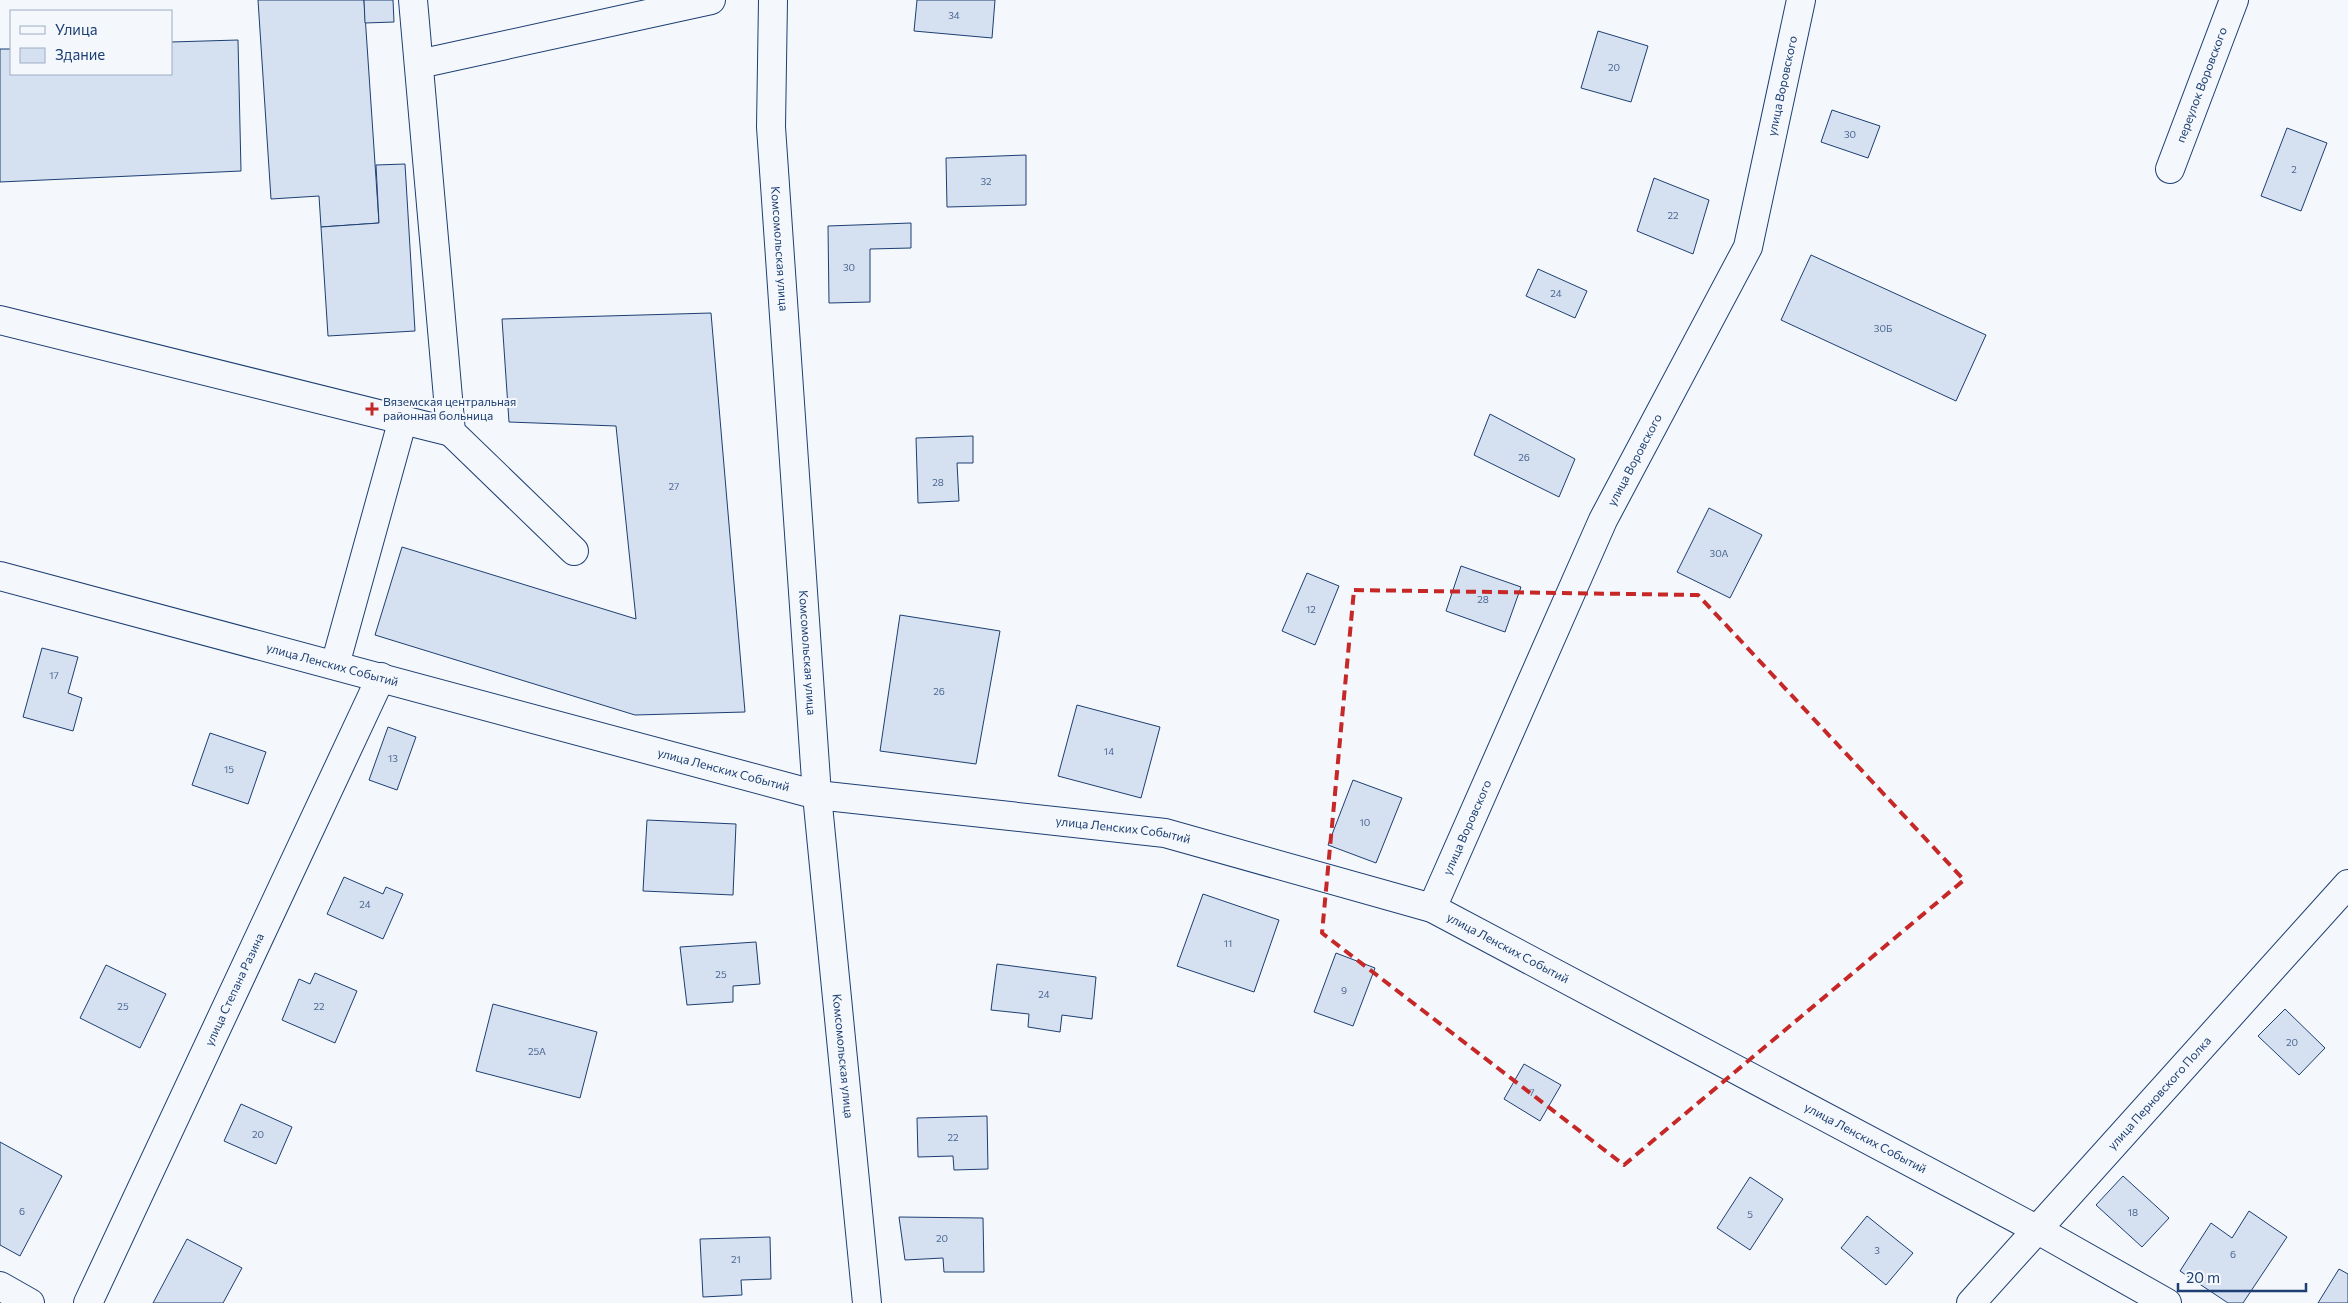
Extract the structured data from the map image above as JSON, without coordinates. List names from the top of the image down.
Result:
{
  "streets": {
    "street": [
      "переулок Воровского",
      "улица Воровского",
      "Комсомольская улица",
      "улица Ленских Событий",
      "улица Степана Разина",
      "улица Перновского Полка"
    ]
  },
  "crossings": [
    ["улица Воровского", "улица Ленских Событий"],
    ["Комсомольская улица", "улица Ленских Событий"],
    ["улица Ленских Событий", "улица Степана Разина"],
    ["улица Ленских Событий", "улица Перновского Полка"]
  ],
  "places": {
    "health": ["Вяземская центральная районная больница"]
  },
  "house_numbers": [
    "34",
    "20",
    "30",
    "2",
    "32",
    "22",
    "30",
    "24",
    "30Б",
    "26",
    "28",
    "27",
    "30А",
    "28",
    "12",
    "17",
    "26",
    "14",
    "13",
    "15",
    "10",
    "24",
    "11",
    "25",
    "9",
    "24",
    "25",
    "22",
    "20",
    "25А",
    "7",
    "20",
    "22",
    "6",
    "18",
    "5",
    "20",
    "3",
    "6",
    "21"
  ],
  "legend": ["Улица", "Здание"],
  "scale_bar": "20 m"
}
